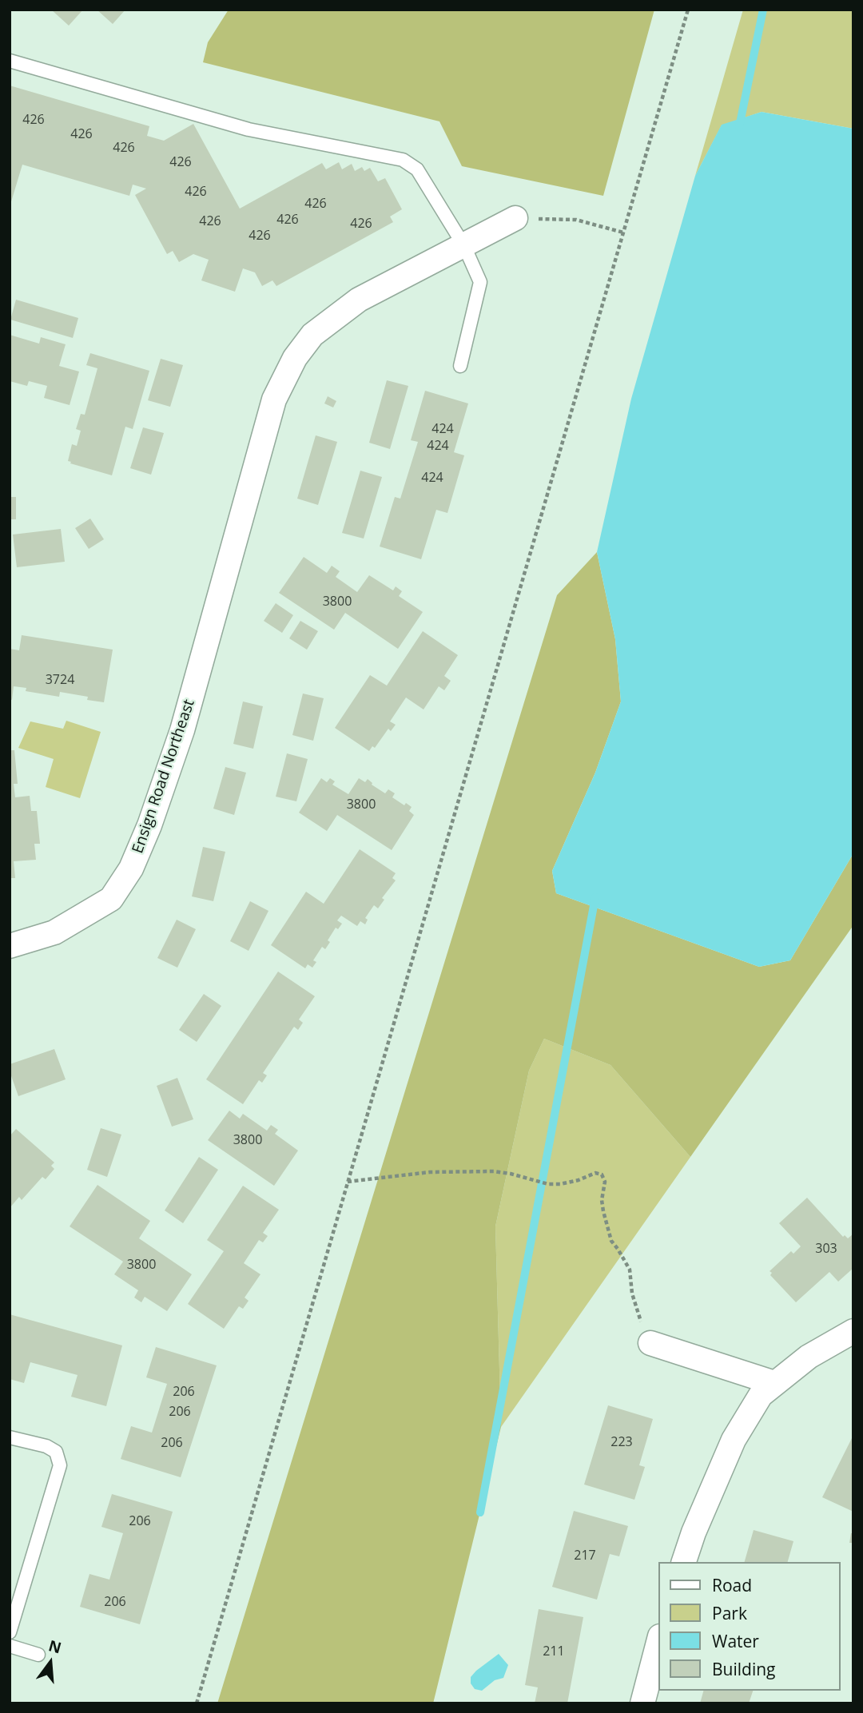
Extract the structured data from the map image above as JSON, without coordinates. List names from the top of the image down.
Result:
{
  "streets": {
    "street": ["Ensign Road Northeast"]
  },
  "house_numbers": [
    "426",
    "426",
    "426",
    "426",
    "426",
    "426",
    "426",
    "426",
    "426",
    "426",
    "424",
    "424",
    "424",
    "3800",
    "3724",
    "3800",
    "3800",
    "303",
    "3800",
    "206",
    "206",
    "223",
    "206",
    "206",
    "217",
    "206",
    "211"
  ],
  "legend": [
    "Road",
    "Park",
    "Water",
    "Building"
  ],
  "north": "top"
}
